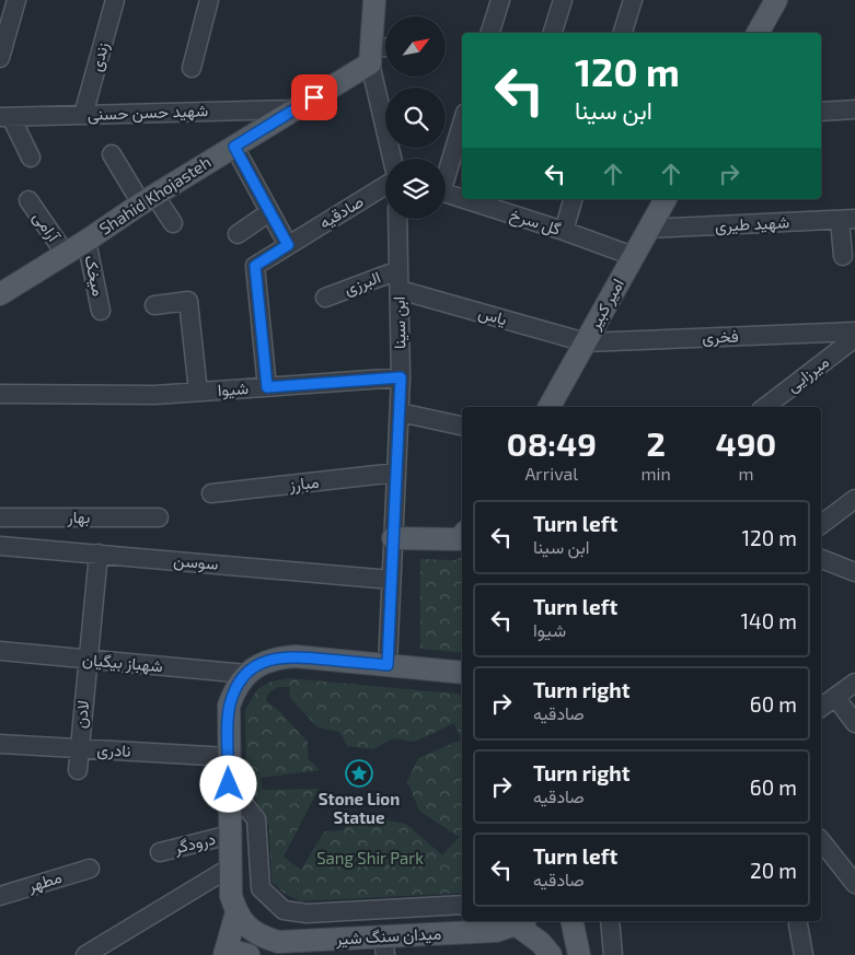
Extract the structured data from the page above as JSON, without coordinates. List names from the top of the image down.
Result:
{
  "streets": {
    "main road": ["Shahid Khojasteh", "امیر کبیر", "میدان سنگ شیر"],
    "street": [
      "زندی",
      "شهید حسن حسنی",
      "صادقیه",
      "گل سرخ",
      "شهید طیری",
      "آرامی",
      "میخک",
      "البرزی",
      "یاس",
      "ابن سینا",
      "فخری",
      "میرزایی",
      "شیوا",
      "مبارز",
      "بهار",
      "سوسن",
      "شهباز بیگیان",
      "لادن",
      "نادری",
      "درودگر",
      "مطهر"
    ]
  },
  "crossings": [
    ["زندی", "شهید حسن حسنی"],
    ["شهید حسن حسنی", "Shahid Khojasteh"],
    ["Shahid Khojasteh", "آرامی"],
    ["Shahid Khojasteh", "میخک"],
    ["صادقیه", "شیوا"],
    ["گل سرخ", "امیر کبیر"],
    ["شهید طیری", "امیر کبیر"],
    ["البرزی", "ابن سینا"],
    ["امیر کبیر", "یاس"],
    ["امیر کبیر", "فخری"],
    ["یاس", "ابن سینا"],
    ["یاس", "فخری"],
    ["ابن سینا", "شیوا"],
    ["ابن سینا", "مبارز"],
    ["ابن سینا", "سوسن"],
    ["ابن سینا", "میدان سنگ شیر"],
    ["سوسن", "لادن"],
    ["شهباز بیگیان", "لادن"],
    ["شهباز بیگیان", "میدان سنگ شیر"],
    ["لادن", "نادری"],
    ["نادری", "میدان سنگ شیر"],
    ["درودگر", "میدان سنگ شیر"]
  ],
  "parks": ["Sang Shir Park"],
  "places": {
    "place": ["Stone Lion Statue"]
  },
  "north": "top right",
  "page": {
    "turn": ["120 m", "ابن سینا"],
    "eta": [
      "08:49",
      "Arrival",
      "2",
      "min",
      "490",
      "m"
    ],
    "list": [
      {
        "name": "Turn left",
        "note": "ابن سینا",
        "value": "120 m"
      },
      {
        "name": "Turn left",
        "note": "شیوا",
        "value": "140 m"
      },
      {
        "name": "Turn right",
        "note": "صادقیه",
        "value": "60 m"
      },
      {
        "name": "Turn right",
        "note": "صادقیه",
        "value": "60 m"
      },
      {
        "name": "Turn left",
        "note": "صادقیه",
        "value": "20 m"
      }
    ]
  }
}
